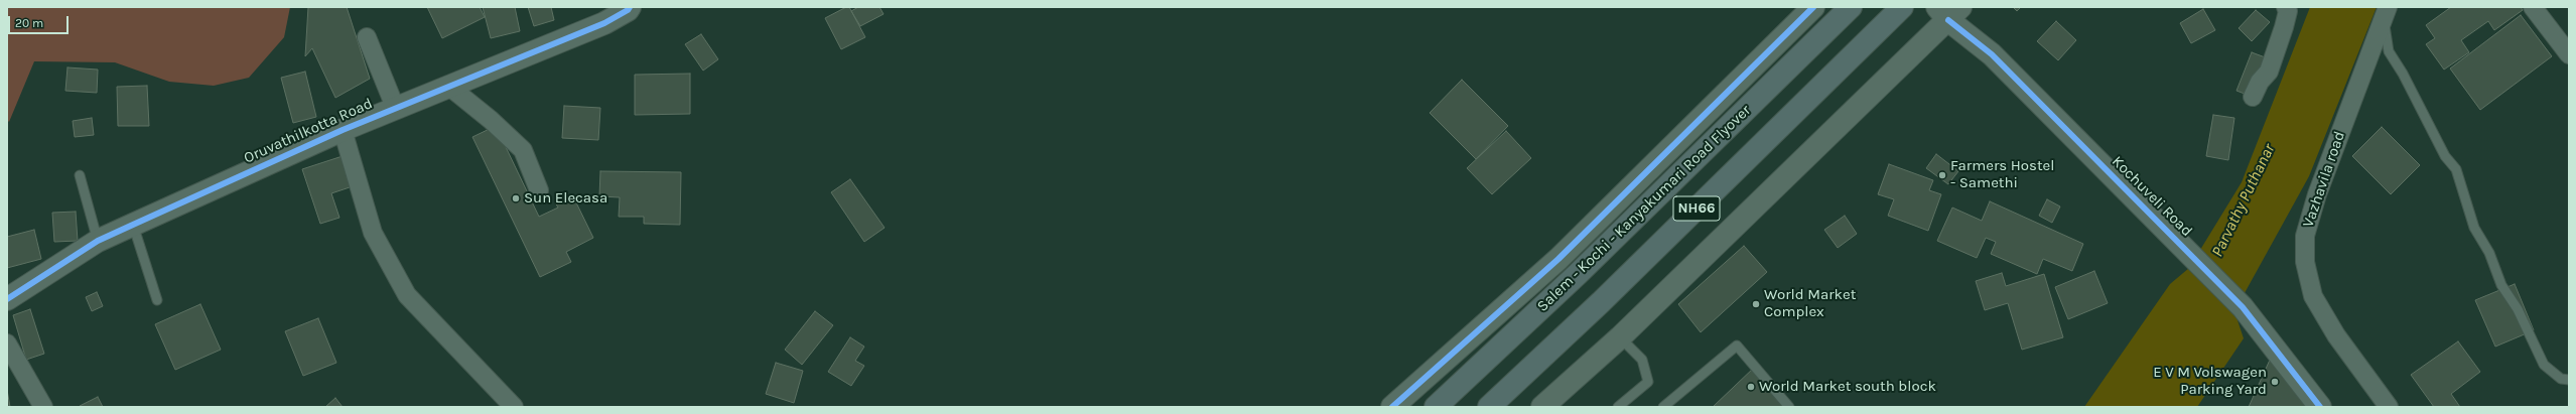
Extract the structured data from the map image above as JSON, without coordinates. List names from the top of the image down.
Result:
{
  "streets": {
    "highway": ["Salem - Kochi - Kanyakumari Road Flyover", "NH66"],
    "street": ["Oruvathilkotta Road", "Vazhavila road", "Kochuveli Road"]
  },
  "water": ["Parvathy Puthanar"],
  "places": [
    "Farmers Hostel - Samethi",
    "Sun Elecasa",
    "World Market Complex",
    "E V M Volswagen Parking Yard",
    "World Market south block"
  ],
  "scale_bar": "20 m"
}
